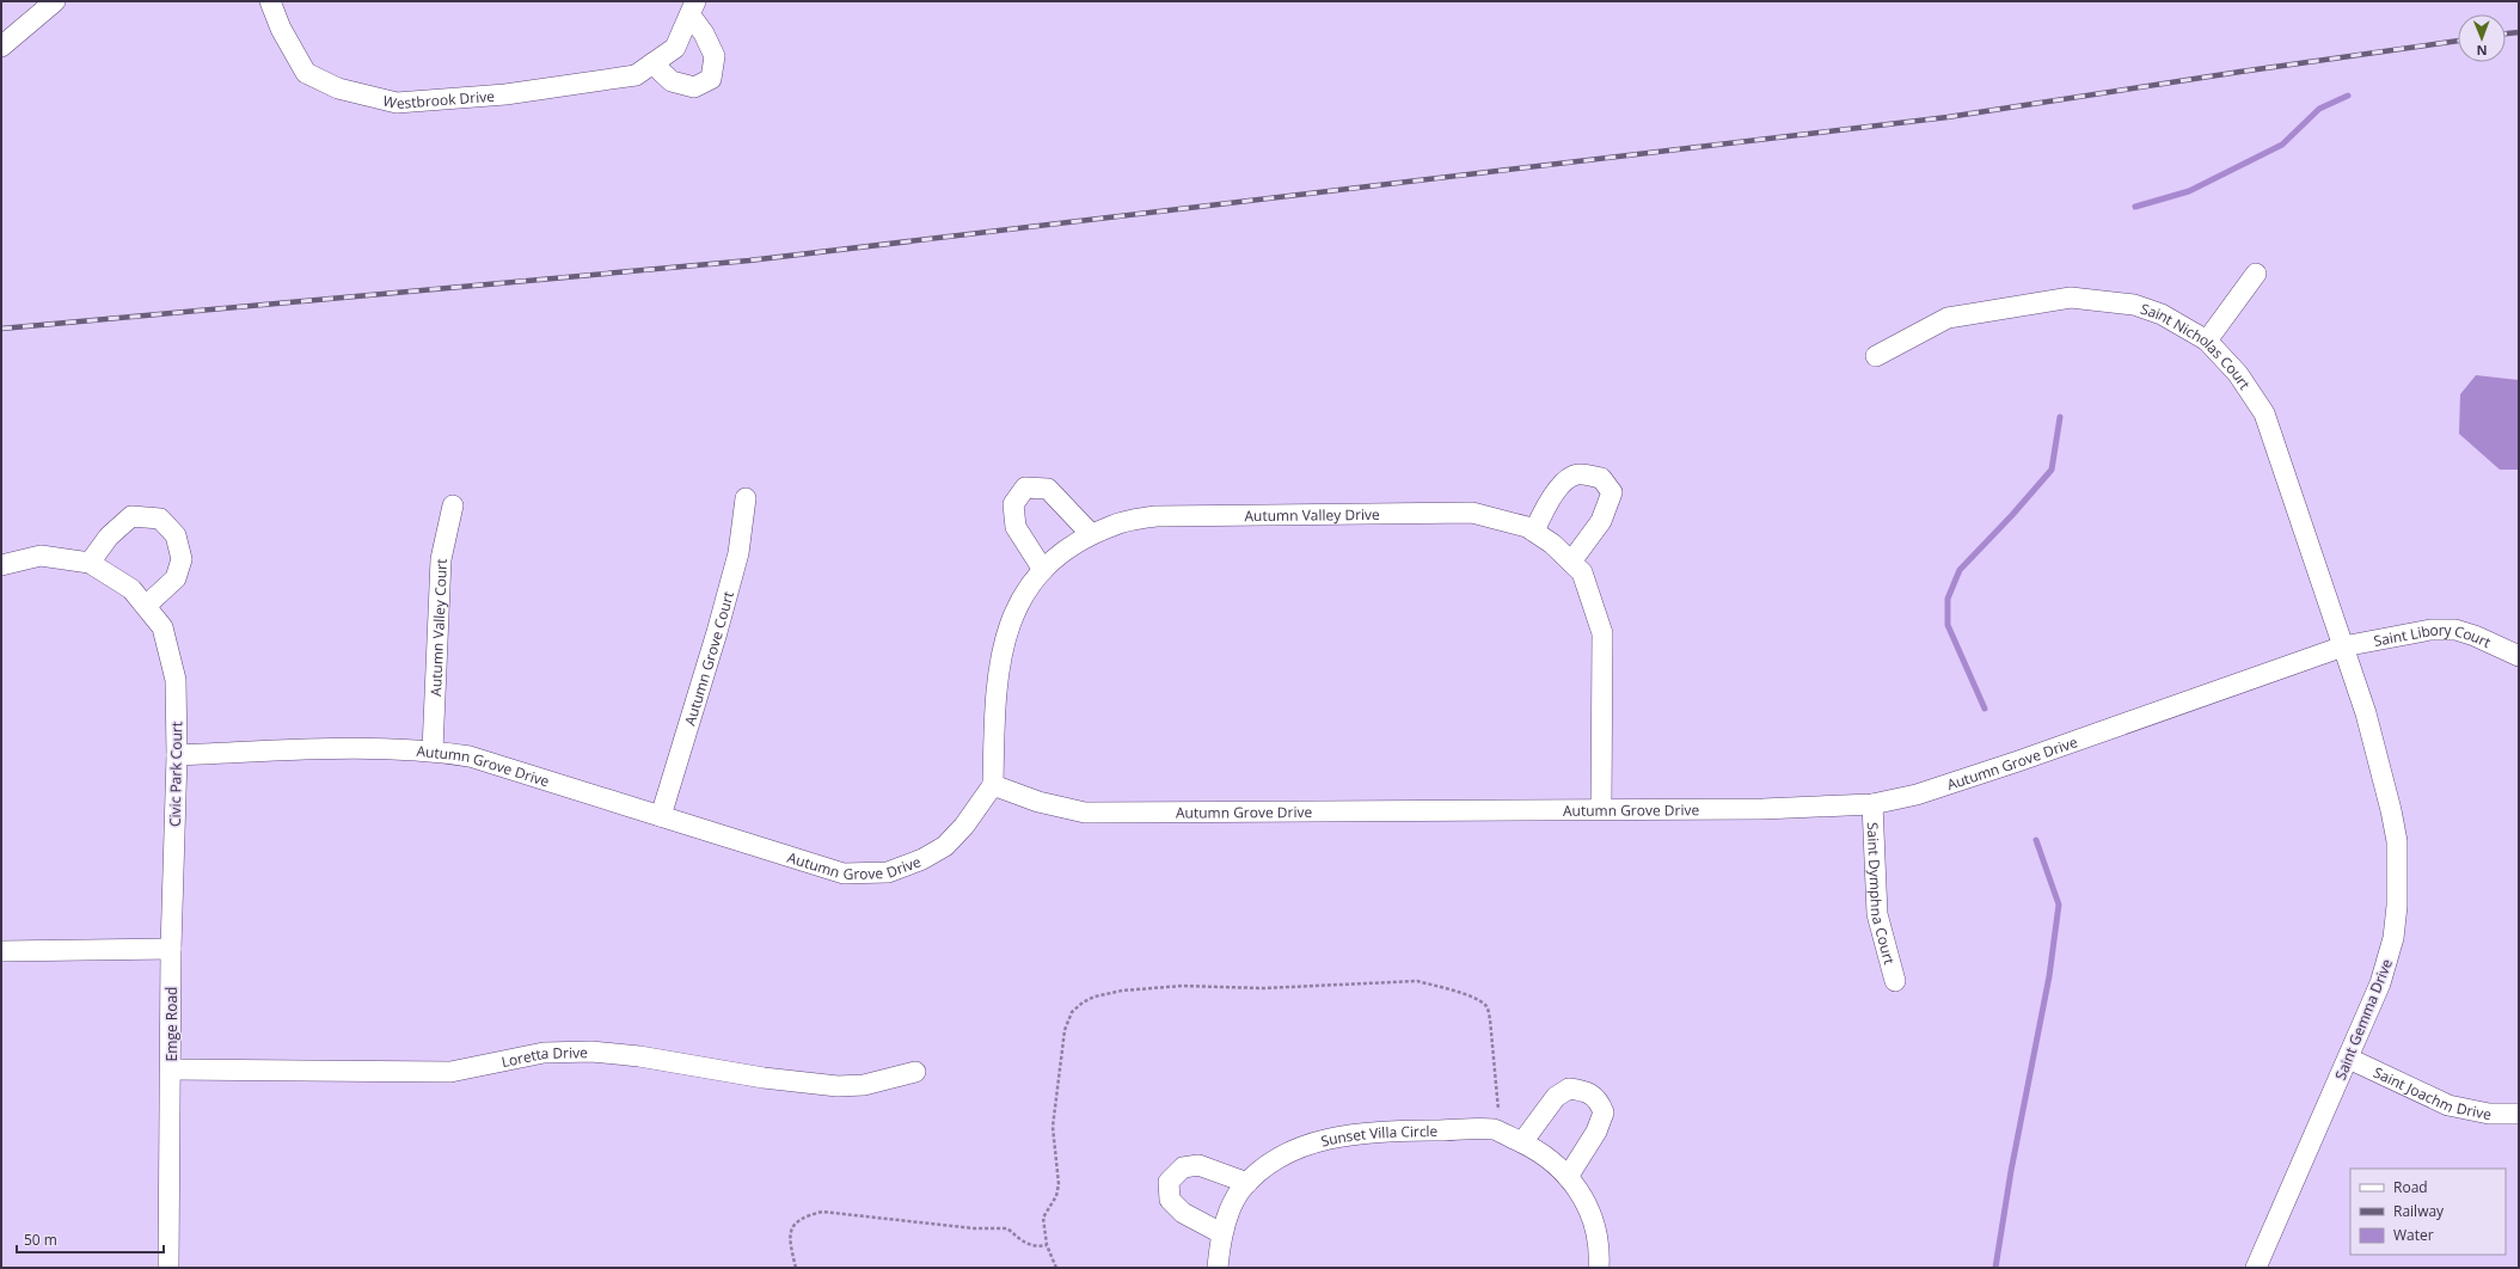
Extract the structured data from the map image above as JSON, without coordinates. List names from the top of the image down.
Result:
{
  "streets": {
    "street": [
      "Westbrook Drive",
      "Saint Nicholas Court",
      "Autumn Valley Drive",
      "Autumn Valley Court",
      "Saint Libory Court",
      "Autumn Grove Court",
      "Autumn Grove Drive",
      "Civic Park Court",
      "Saint Dymphna Court",
      "Saint Gemma Drive",
      "Emge Road",
      "Loretta Drive",
      "Saint Joachm Drive",
      "Sunset Villa Circle"
    ]
  },
  "crossings": [
    ["Saint Nicholas Court", "Saint Libory Court"],
    ["Saint Nicholas Court", "Autumn Grove Drive"],
    ["Saint Nicholas Court", "Saint Gemma Drive"],
    ["Autumn Valley Drive", "Autumn Grove Drive"],
    ["Autumn Valley Court", "Autumn Grove Drive"],
    ["Saint Libory Court", "Autumn Grove Drive"],
    ["Saint Libory Court", "Saint Gemma Drive"],
    ["Autumn Grove Court", "Autumn Grove Drive"],
    ["Autumn Grove Drive", "Civic Park Court"],
    ["Autumn Grove Drive", "Saint Dymphna Court"],
    ["Autumn Grove Drive", "Saint Gemma Drive"],
    ["Civic Park Court", "Emge Road"],
    ["Saint Gemma Drive", "Saint Joachm Drive"],
    ["Emge Road", "Loretta Drive"]
  ],
  "legend": ["Road", "Railway", "Water"],
  "scale_bar": "50 m",
  "north": "bottom"
}
